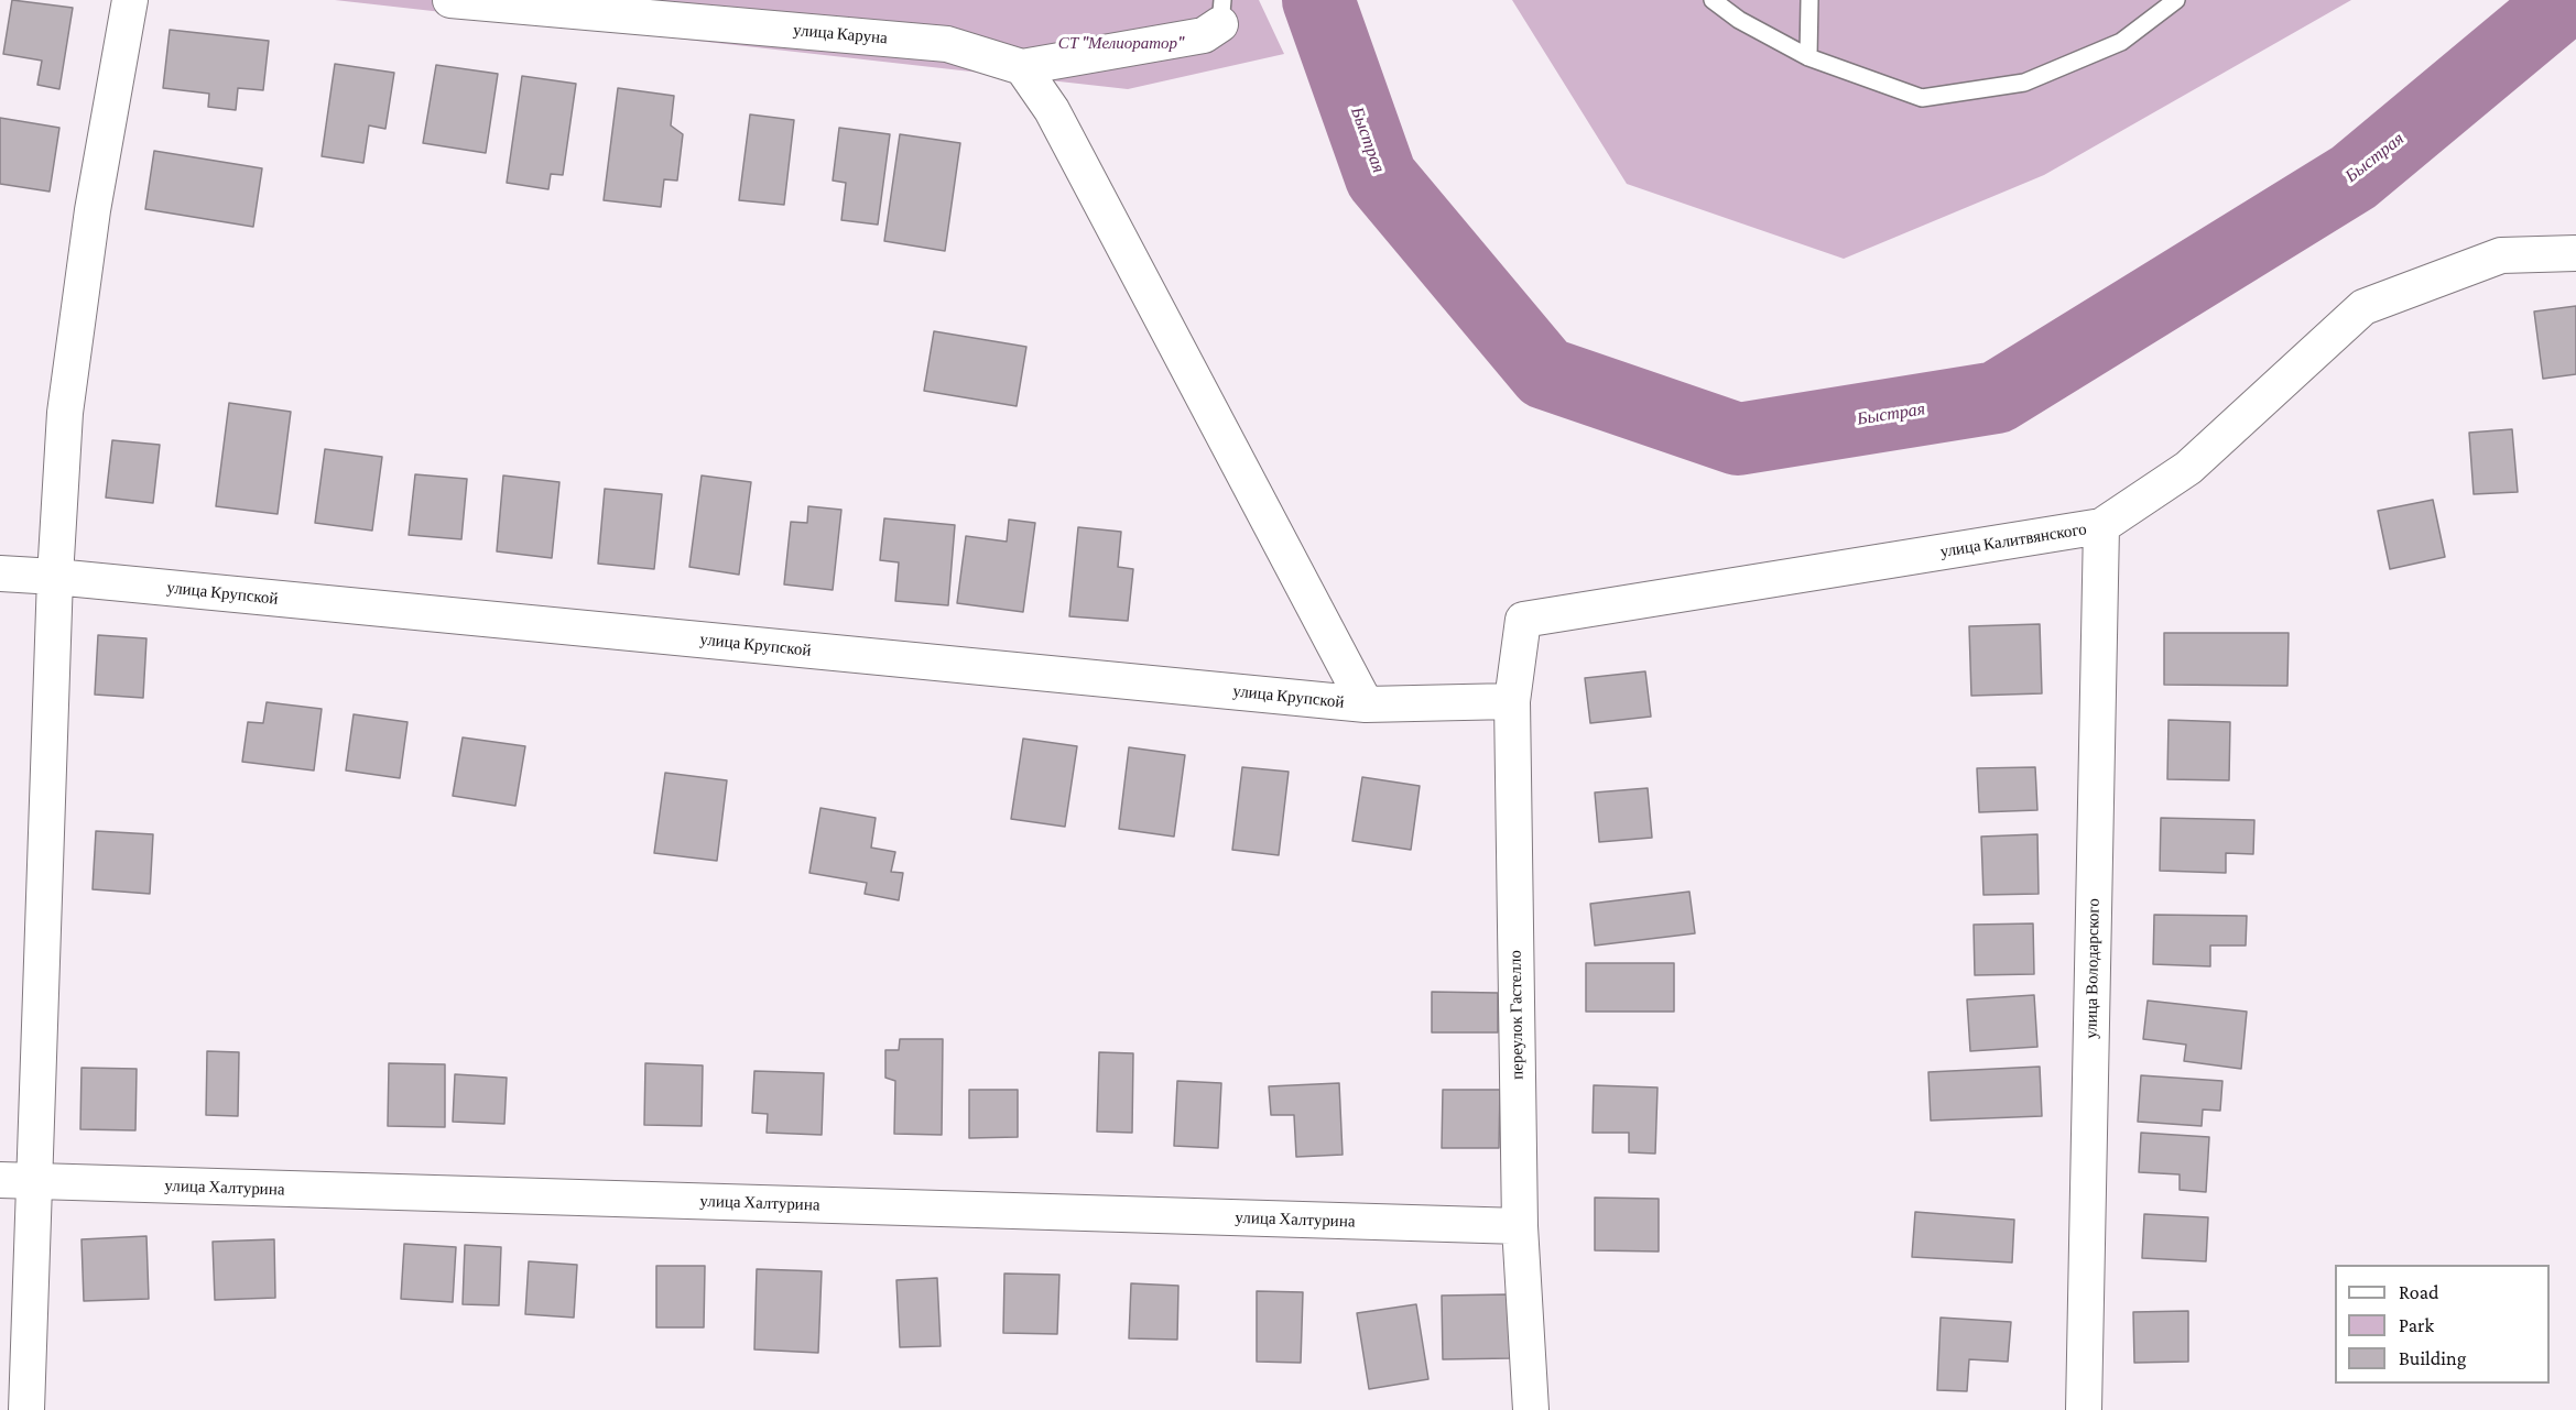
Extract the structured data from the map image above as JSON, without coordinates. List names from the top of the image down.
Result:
{
  "streets": {
    "street": [
      "улица Каруна",
      "улица Калитвянского",
      "улица Крупской",
      "улица Володарского",
      "переулок Гастелло",
      "улица Халтурина"
    ]
  },
  "crossings": [
    ["улица Калитвянского", "улица Володарского"],
    ["улица Калитвянского", "переулок Гастелло"],
    ["улица Крупской", "переулок Гастелло"],
    ["переулок Гастелло", "улица Халтурина"]
  ],
  "water": ["Быстрая"],
  "parks": ["СТ \"Мелиоратор\""],
  "legend": ["Road", "Park", "Building"]
}
